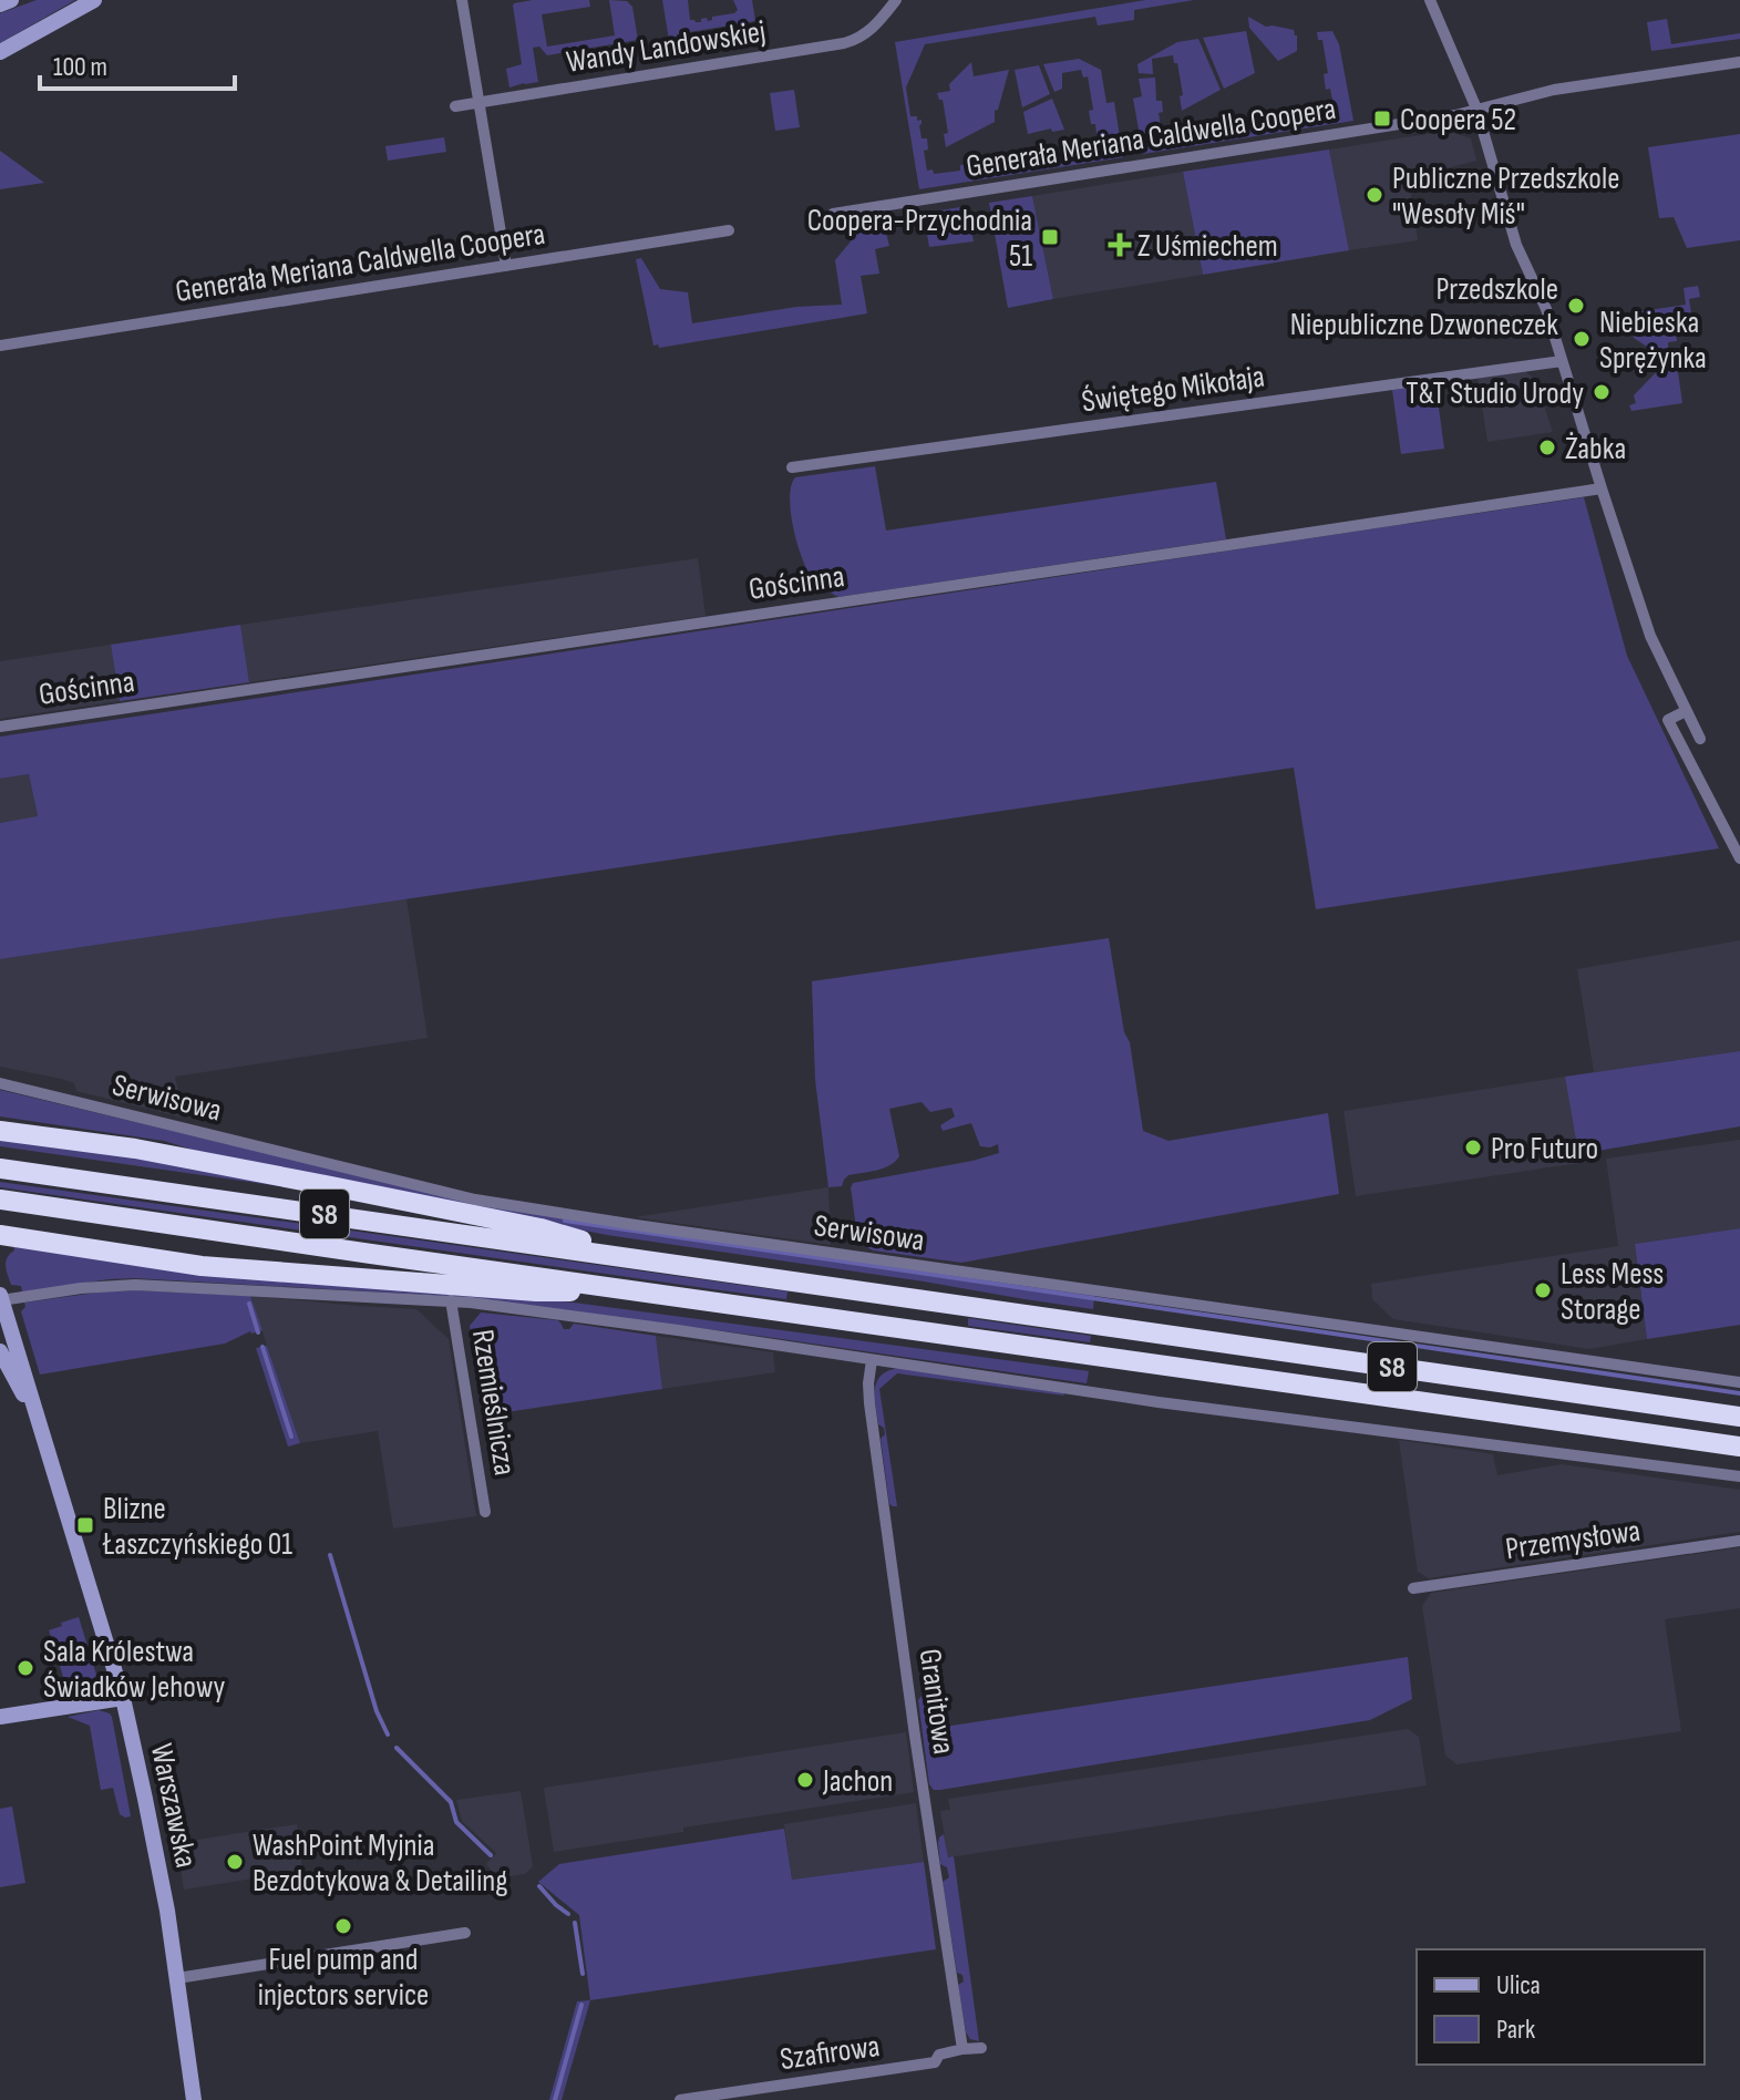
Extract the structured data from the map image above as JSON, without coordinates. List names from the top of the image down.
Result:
{
  "streets": {
    "highway": ["S8"],
    "main road": ["Warszawska"],
    "street": [
      "Wandy Landowskiej",
      "Generała Meriana Caldwella Coopera",
      "Świętego Mikołaja",
      "Gościnna",
      "Serwisowa",
      "Rzemieślnicza",
      "Przemysłowa",
      "Granitowa",
      "Szafirowa"
    ]
  },
  "crossings": [
    ["Granitowa", "Szafirowa"]
  ],
  "places": {
    "transit": ["Coopera 52", "Coopera-Przychodnia 51", "Blizne Łaszczyńskiego 01"],
    "other": [
      "Publiczne Przedszkole \"Wesoły Miś\"",
      "Przedszkole Niepubliczne Dzwoneczek",
      "Niebieska Sprężynka",
      "T&T Studio Urody",
      "Żabka",
      "Pro Futuro",
      "Less Mess Storage",
      "Sala Królestwa Świadków Jehowy",
      "Jachon",
      "WashPoint Myjnia Bezdotykowa & Detailing",
      "Fuel pump and injectors service"
    ],
    "health": ["Z Uśmiechem"]
  },
  "legend": ["Ulica", "Park"],
  "scale_bar": "100 m"
}
